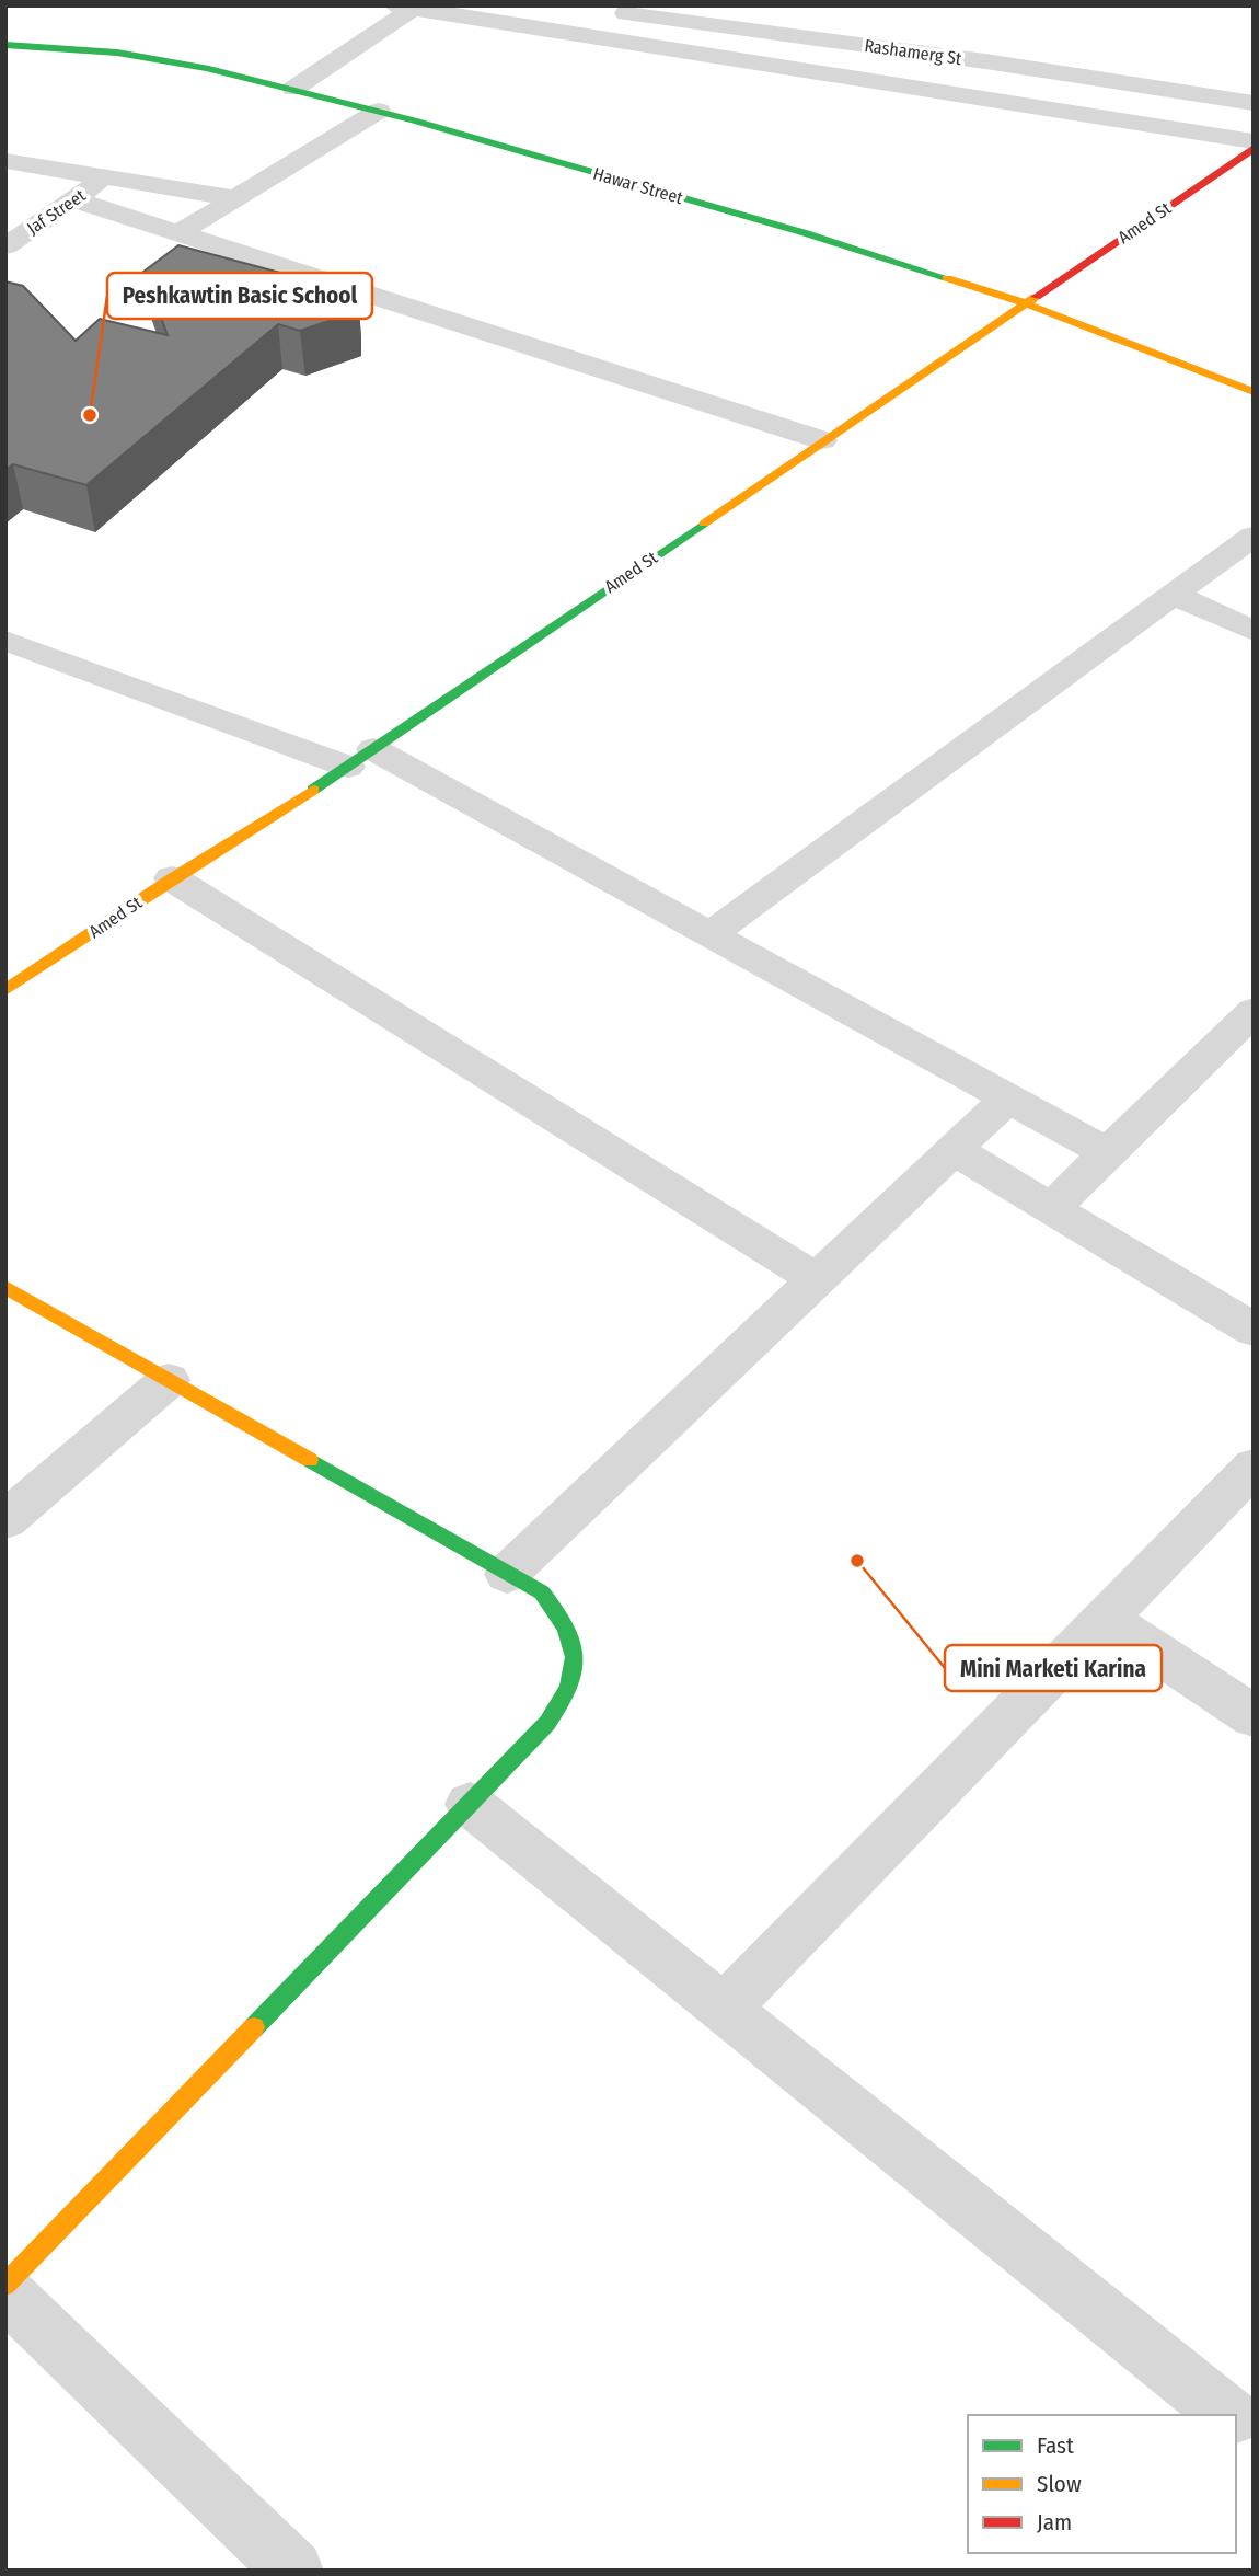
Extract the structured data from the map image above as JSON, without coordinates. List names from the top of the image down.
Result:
{
  "streets": {
    "street": [
      "Rashamerg St",
      "Hawar Street",
      "Jaf Street",
      "Amed St"
    ]
  },
  "crossings": [
    ["Hawar Street", "Amed St"]
  ],
  "places": ["Peshkawtin Basic School", "Mini Marketi Karina"],
  "legend": ["Fast", "Slow", "Jam"]
}
